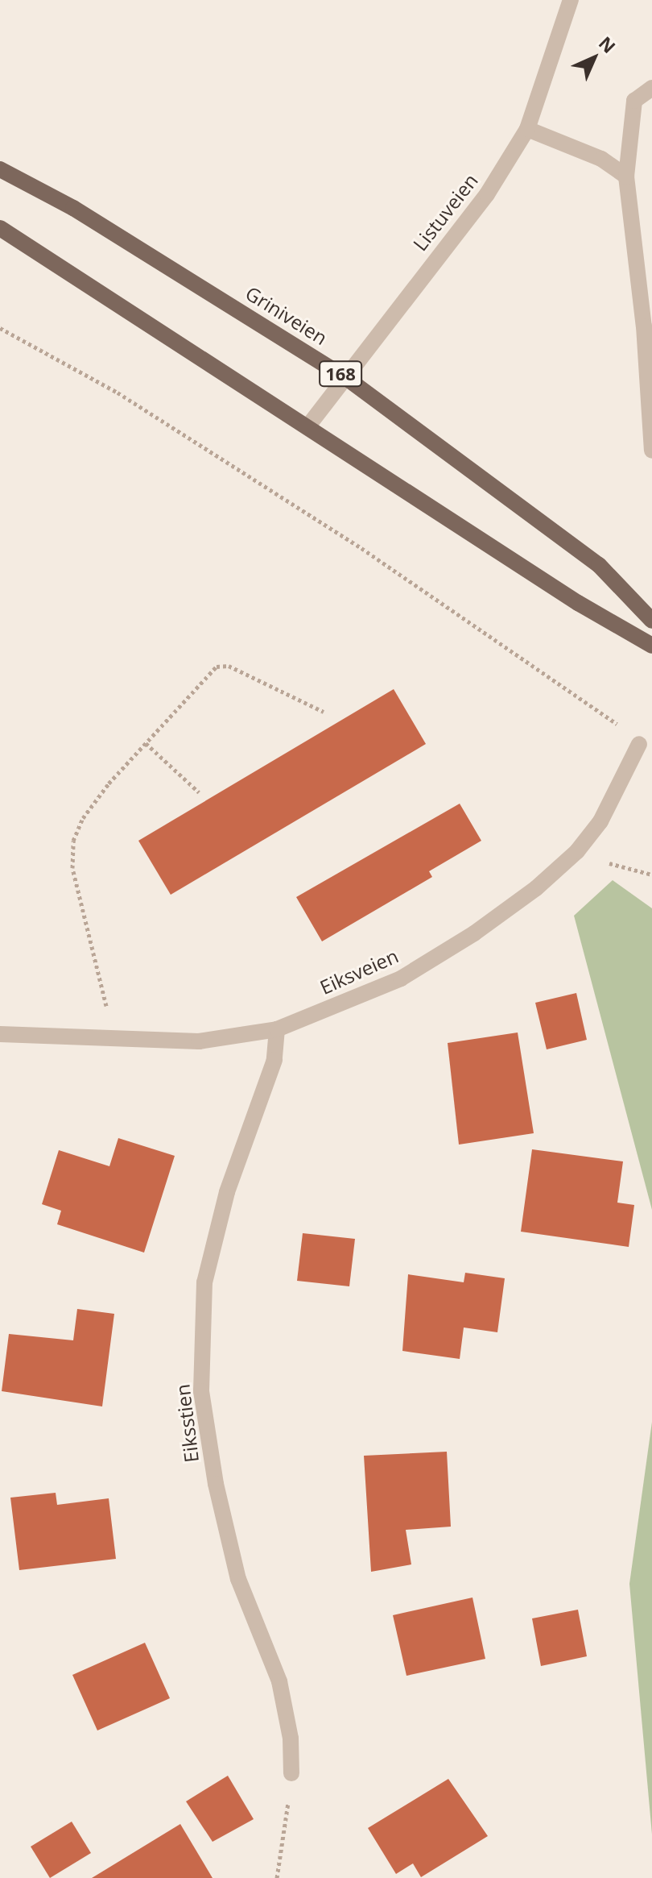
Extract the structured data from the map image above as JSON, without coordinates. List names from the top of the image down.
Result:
{
  "streets": {
    "main road": ["Griniveien", "168"],
    "street": ["Listuveien", "Eiksveien", "Eiksstien"]
  },
  "crossings": [
    ["Listuveien", "Griniveien"],
    ["Eiksveien", "Eiksstien"]
  ],
  "north": "top right"
}
